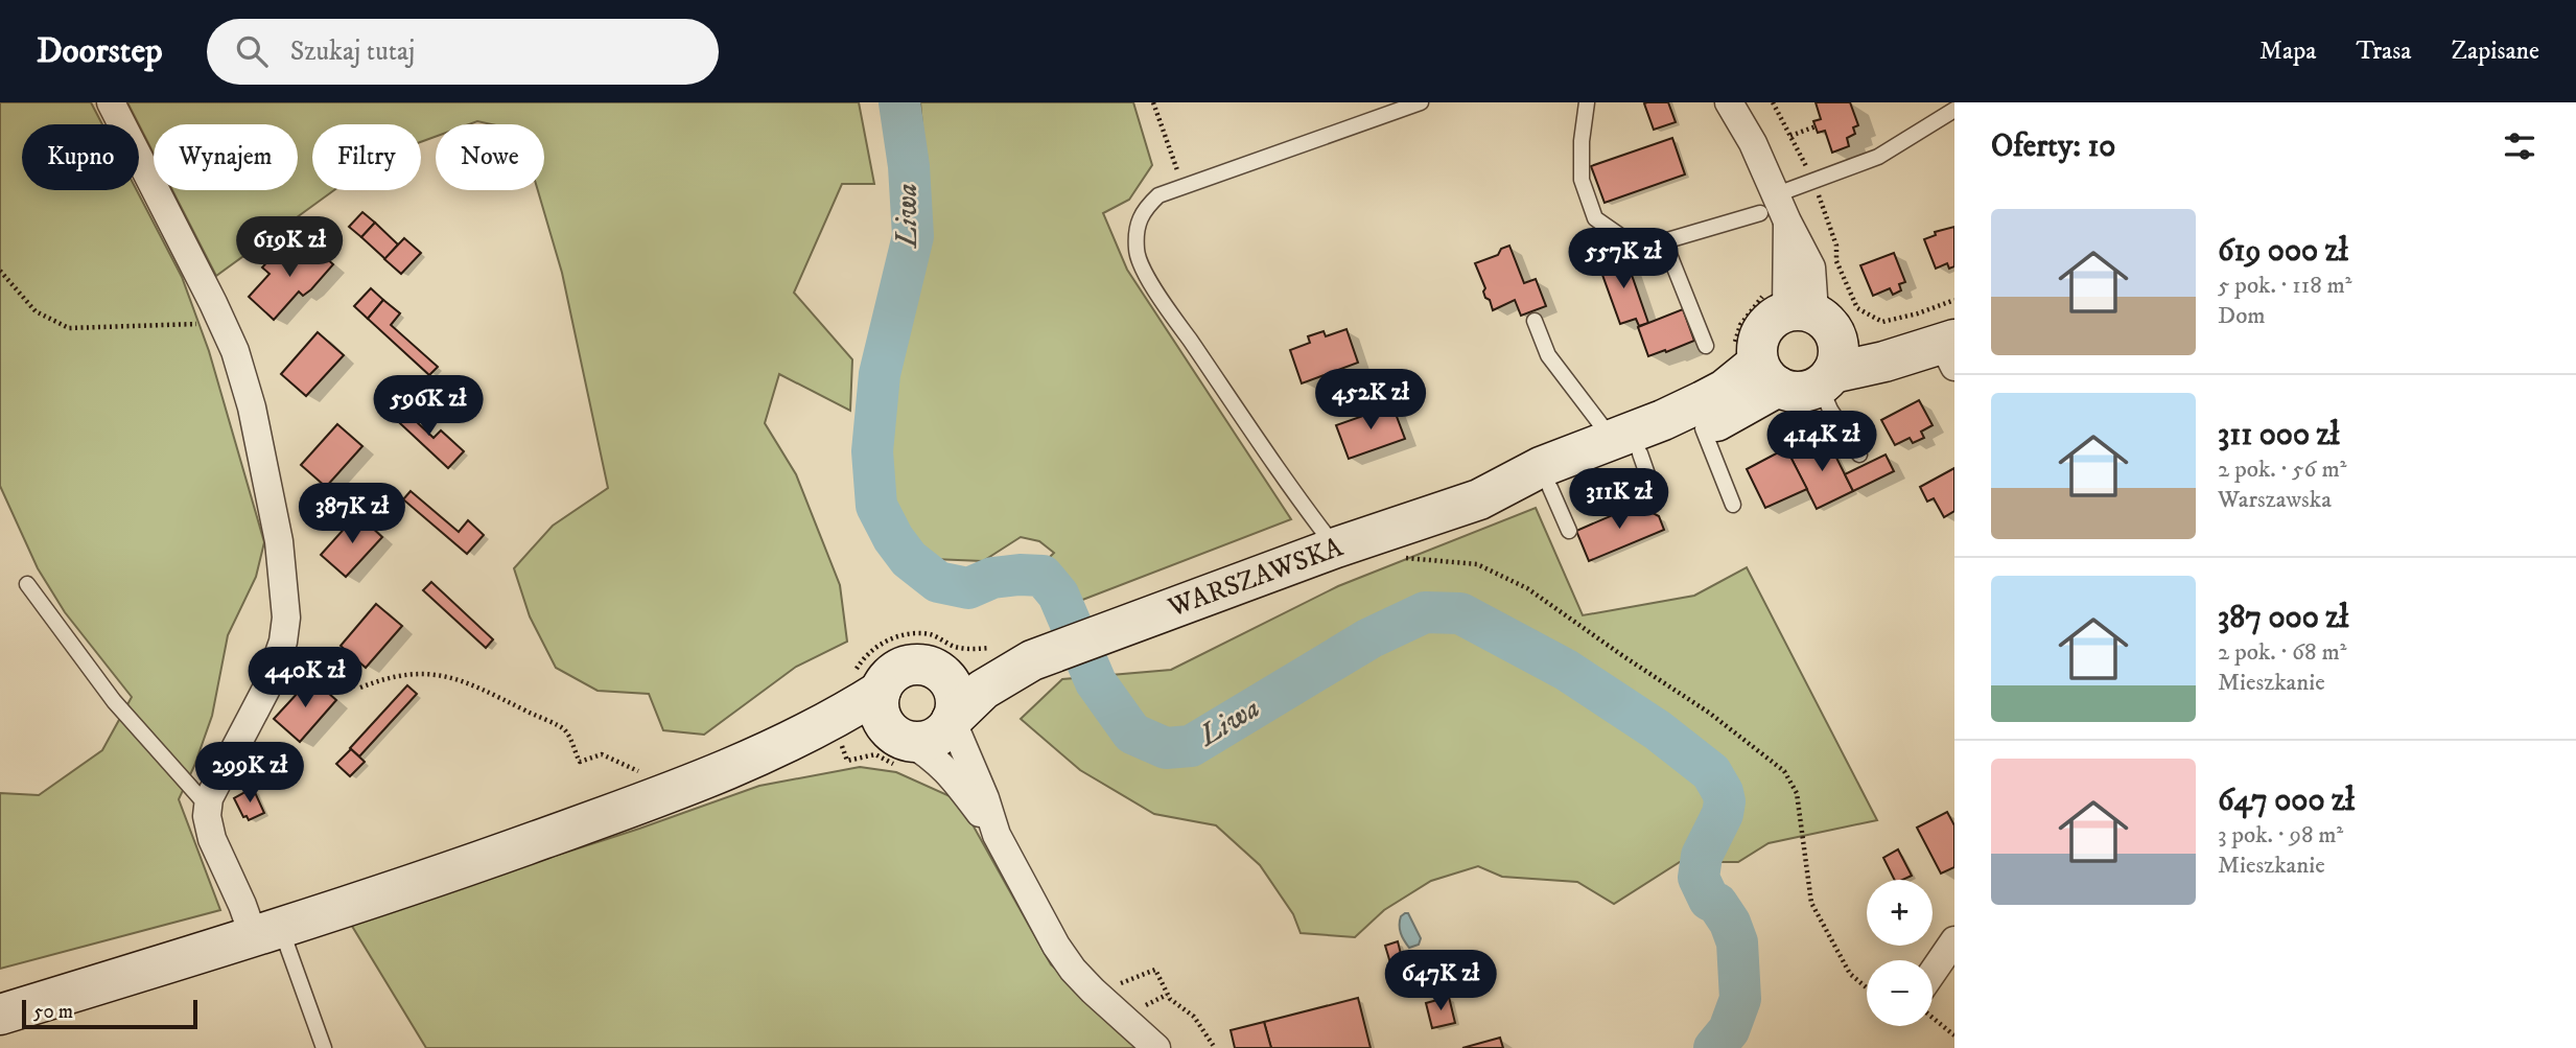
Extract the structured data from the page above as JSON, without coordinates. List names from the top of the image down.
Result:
{
  "streets": {
    "main road": ["WARSZAWSKA"]
  },
  "water": ["Liwa"],
  "scale_bar": "50 m",
  "page": {
    "header": "Doorstep",
    "search": "Szukaj tutaj",
    "nav": ["Mapa", "Trasa", "Zapisane"],
    "heading": "Oferty: 10",
    "chip": [
      "Kupno",
      "Wynajem",
      "Filtry",
      "Nowe"
    ],
    "list": [
      {
        "name": "619 000 zł",
        "note": "5 pok. · 118 m² · Dom"
      },
      {
        "name": "311 000 zł",
        "note": "2 pok. · 56 m² · Warszawska"
      },
      {
        "name": "387 000 zł",
        "note": "2 pok. · 68 m² · Mieszkanie"
      },
      {
        "name": "647 000 zł",
        "note": "3 pok. · 98 m² · Mieszkanie"
      }
    ],
    "price": [
      "619K zł",
      "557K zł",
      "452K zł",
      "596K zł",
      "414K zł",
      "311K zł",
      "387K zł",
      "440K zł",
      "299K zł",
      "647K zł"
    ],
    "map_buttons": ["+", "−"],
    "scale": "50 m"
  }
}
